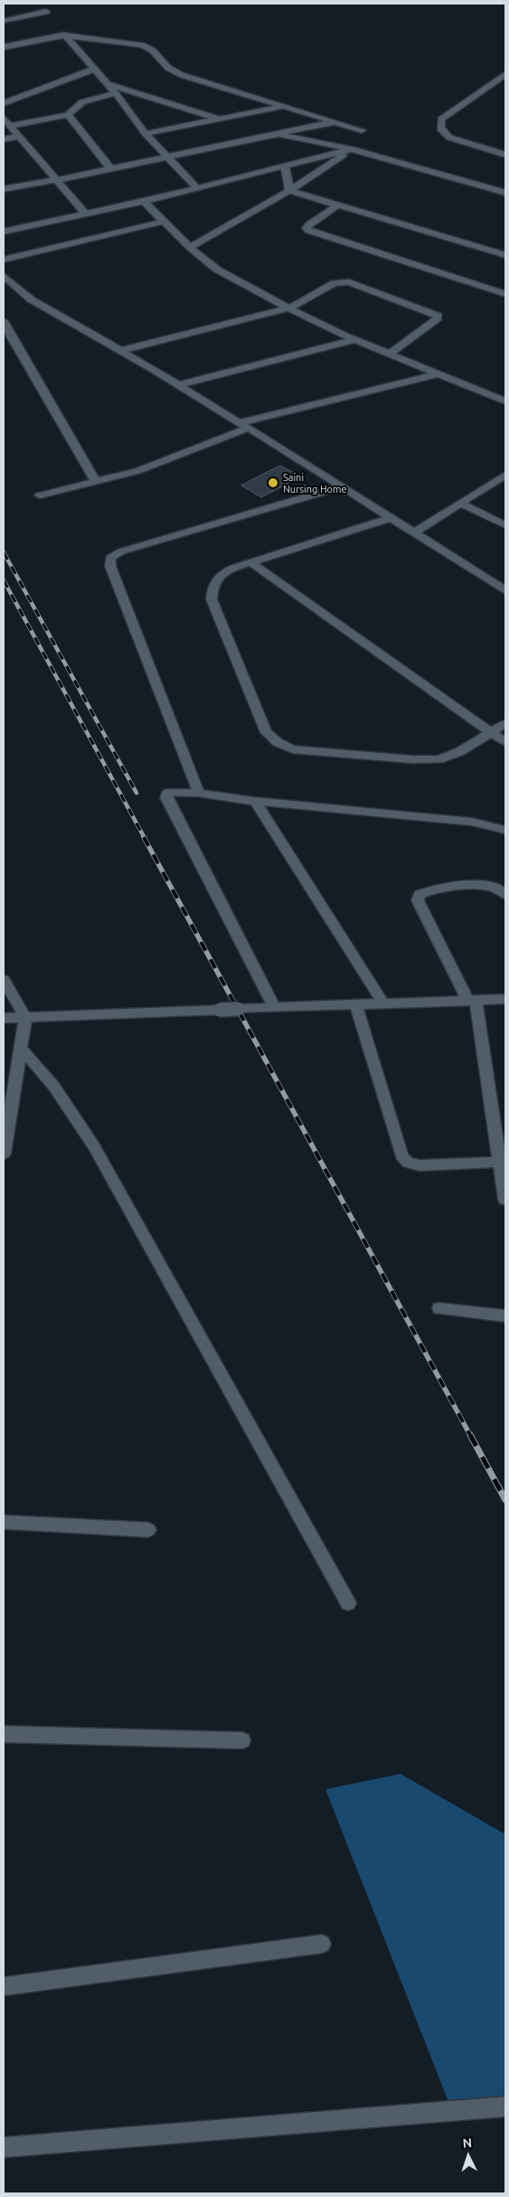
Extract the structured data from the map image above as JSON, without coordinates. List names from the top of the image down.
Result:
{
  "places": ["Saini Nursing Home"],
  "north": "top"
}
